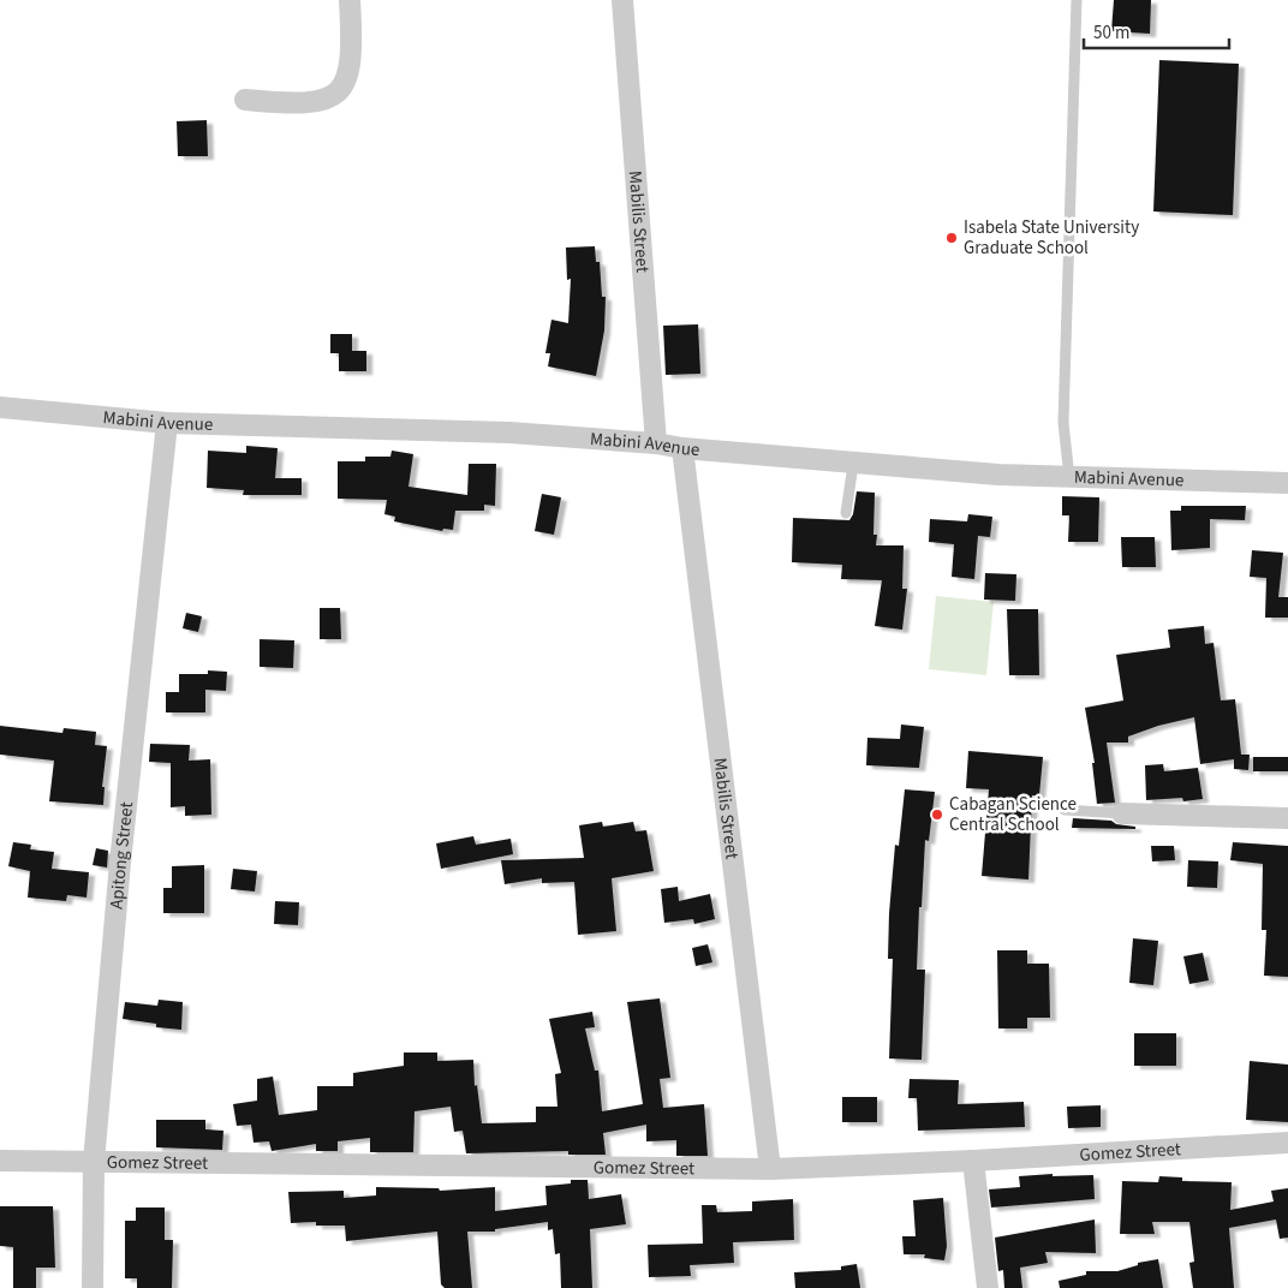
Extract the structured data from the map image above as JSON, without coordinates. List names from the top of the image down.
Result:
{
  "streets": {
    "street": [
      "Mabilis Street",
      "Mabini Avenue",
      "Apitong Street",
      "Gomez Street"
    ]
  },
  "crossings": [
    ["Mabilis Street", "Mabini Avenue"],
    ["Mabilis Street", "Gomez Street"],
    ["Mabini Avenue", "Apitong Street"],
    ["Apitong Street", "Gomez Street"]
  ],
  "places": ["Isabela State University Graduate School", "Cabagan Science Central School"],
  "scale_bar": "50 m"
}
